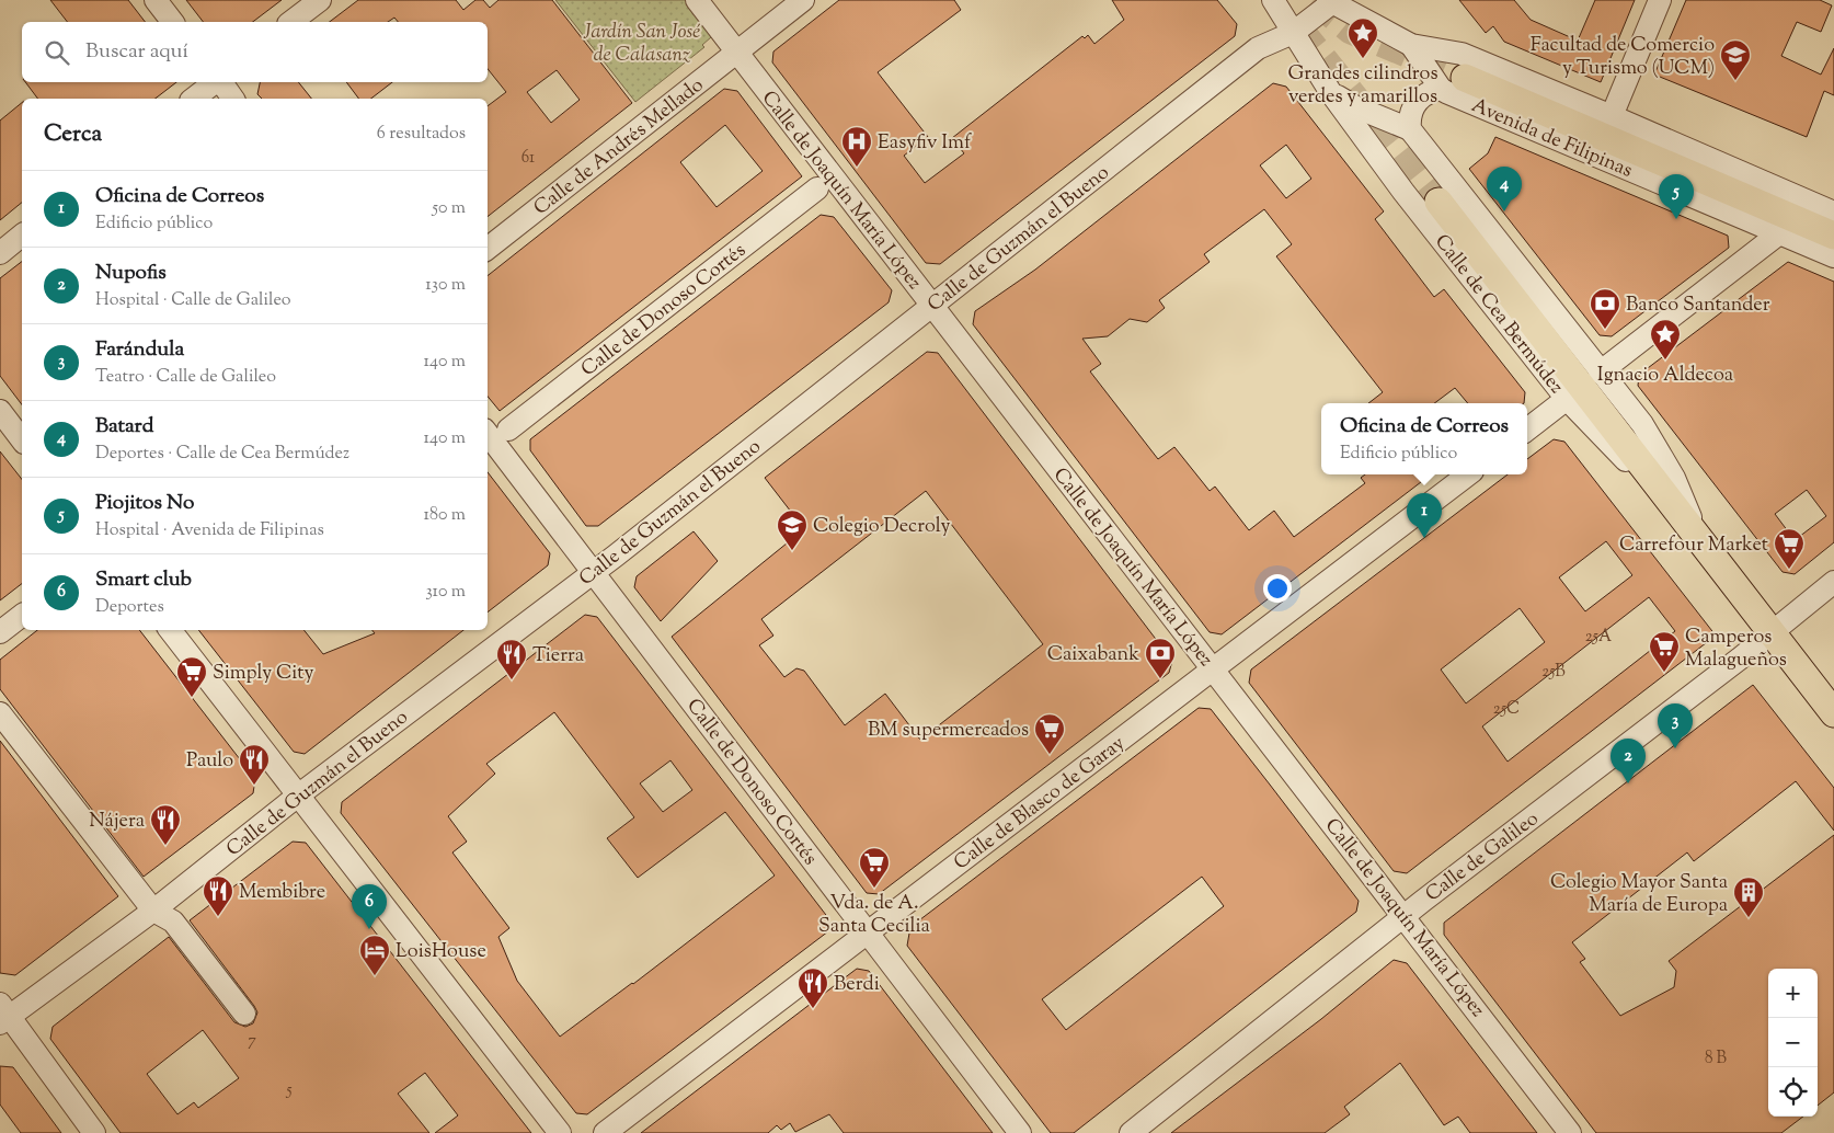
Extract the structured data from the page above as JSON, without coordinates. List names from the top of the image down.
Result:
{
  "streets": {
    "main road": ["Avenida de Filipinas", "Calle de Cea Bermúdez"],
    "street": [
      "Calle de Andrés Mellado",
      "Calle de Joaquín María López",
      "Calle de Guzmán el Bueno",
      "Calle de Donoso Cortés",
      "Calle de Blasco de Garay",
      "Calle de Galileo"
    ]
  },
  "crossings": [
    ["Calle de Andrés Mellado", "Calle de Joaquín María López"],
    ["Calle de Joaquín María López", "Calle de Guzmán el Bueno"],
    ["Calle de Joaquín María López", "Calle de Blasco de Garay"],
    ["Calle de Joaquín María López", "Calle de Galileo"],
    ["Calle de Guzmán el Bueno", "Calle de Donoso Cortés"],
    ["Calle de Guzmán el Bueno", "Calle de Cea Bermúdez"],
    ["Calle de Donoso Cortés", "Calle de Blasco de Garay"],
    ["Calle de Cea Bermúdez", "Calle de Galileo"]
  ],
  "parks": ["Jardín San José de Calasanz"],
  "places": {
    "place": ["Grandes cilindros verdes y amarillos", "Ignacio Aldecoa"],
    "school or university": ["Facultad de Comercio y Turismo (UCM)", "Colegio Decroly"],
    "hospital": ["Easyfiv Imf"],
    "bank": ["Banco Santander", "Caixabank"],
    "supermarket": [
      "Carrefour Market",
      "Camperos Malagueños",
      "Simply City",
      "BM supermercados",
      "Vda. de A. Santa Cecilia"
    ],
    "restaurant": [
      "Tierra",
      "Paulo",
      "Nájera",
      "Membibre",
      "Berdi"
    ],
    "building": ["Colegio Mayor Santa María de Europa"],
    "hotel": ["LoisHouse"]
  },
  "house_numbers": [
    "61",
    "25A",
    "25B",
    "25C",
    "7",
    "8 B",
    "5"
  ],
  "page": {
    "search": "Buscar aquí",
    "heading": ["Cerca", "6 resultados"],
    "pins": [
      "4",
      "5",
      "1",
      "3",
      "2",
      "6"
    ],
    "list": [
      {
        "mark": "1",
        "name": "Oficina de Correos",
        "note": "Edificio público",
        "value": "50 m"
      },
      {
        "mark": "2",
        "name": "Nupofis",
        "note": "Hospital · Calle de Galileo",
        "value": "130 m"
      },
      {
        "mark": "3",
        "name": "Farándula",
        "note": "Teatro · Calle de Galileo",
        "value": "140 m"
      },
      {
        "mark": "4",
        "name": "Batard",
        "note": "Deportes · Calle de Cea Bermúdez",
        "value": "140 m"
      },
      {
        "mark": "5",
        "name": "Piojitos No",
        "note": "Hospital · Avenida de Filipinas",
        "value": "180 m"
      },
      {
        "mark": "6",
        "name": "Smart club",
        "note": "Deportes",
        "value": "310 m"
      }
    ],
    "popup": ["Oficina de Correos", "Edificio público"],
    "map_buttons": ["+", "−"]
  }
}
